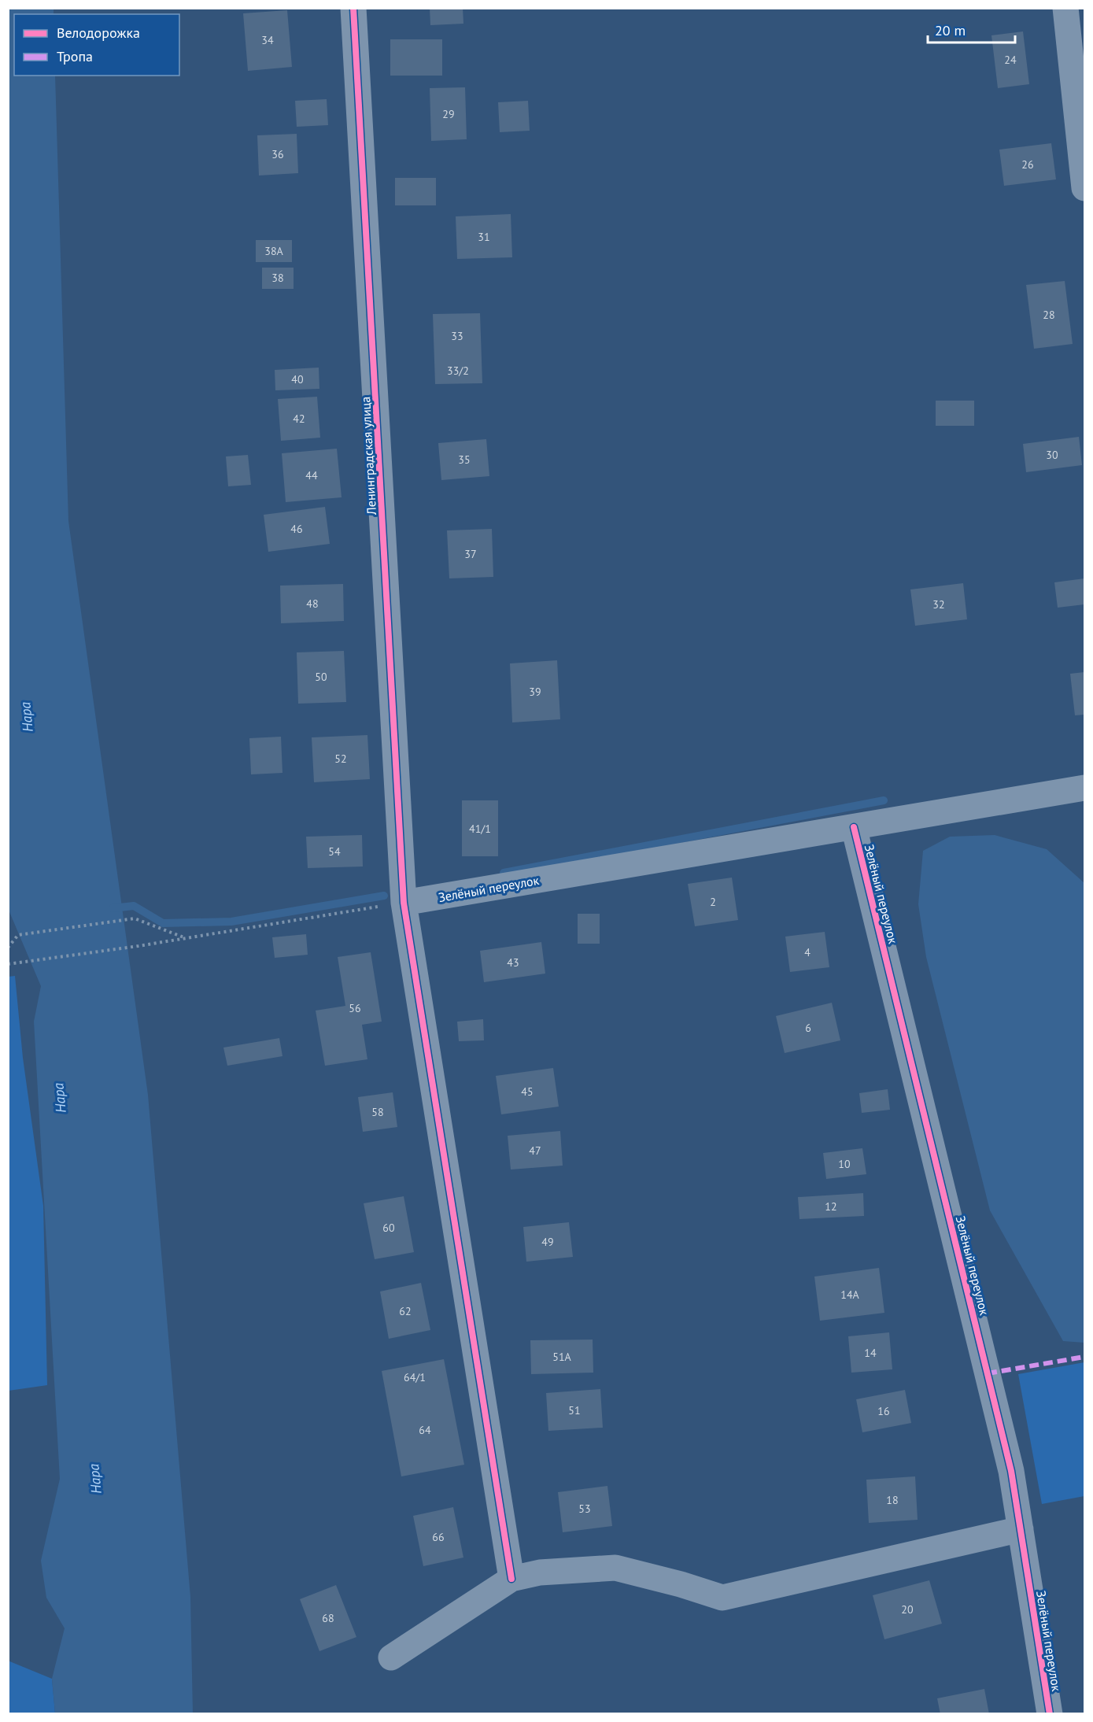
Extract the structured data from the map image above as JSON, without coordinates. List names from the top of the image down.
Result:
{
  "streets": {
    "street": ["Ленинградская улица", "Зелёный переулок"]
  },
  "crossings": [
    ["Ленинградская улица", "Зелёный переулок"]
  ],
  "water": ["Нара"],
  "house_numbers": [
    "34",
    "24",
    "29",
    "36",
    "26",
    "31",
    "38А",
    "38",
    "28",
    "33",
    "33/2",
    "40",
    "42",
    "30",
    "35",
    "44",
    "46",
    "37",
    "48",
    "32",
    "50",
    "39",
    "52",
    "41/1",
    "54",
    "2",
    "4",
    "43",
    "56",
    "6",
    "45",
    "58",
    "47",
    "10",
    "12",
    "60",
    "49",
    "14А",
    "62",
    "14",
    "51А",
    "64/1",
    "51",
    "16",
    "64",
    "18",
    "53",
    "66",
    "20",
    "68"
  ],
  "legend": ["Велодорожка", "Тропа"],
  "scale_bar": "20 m"
}
